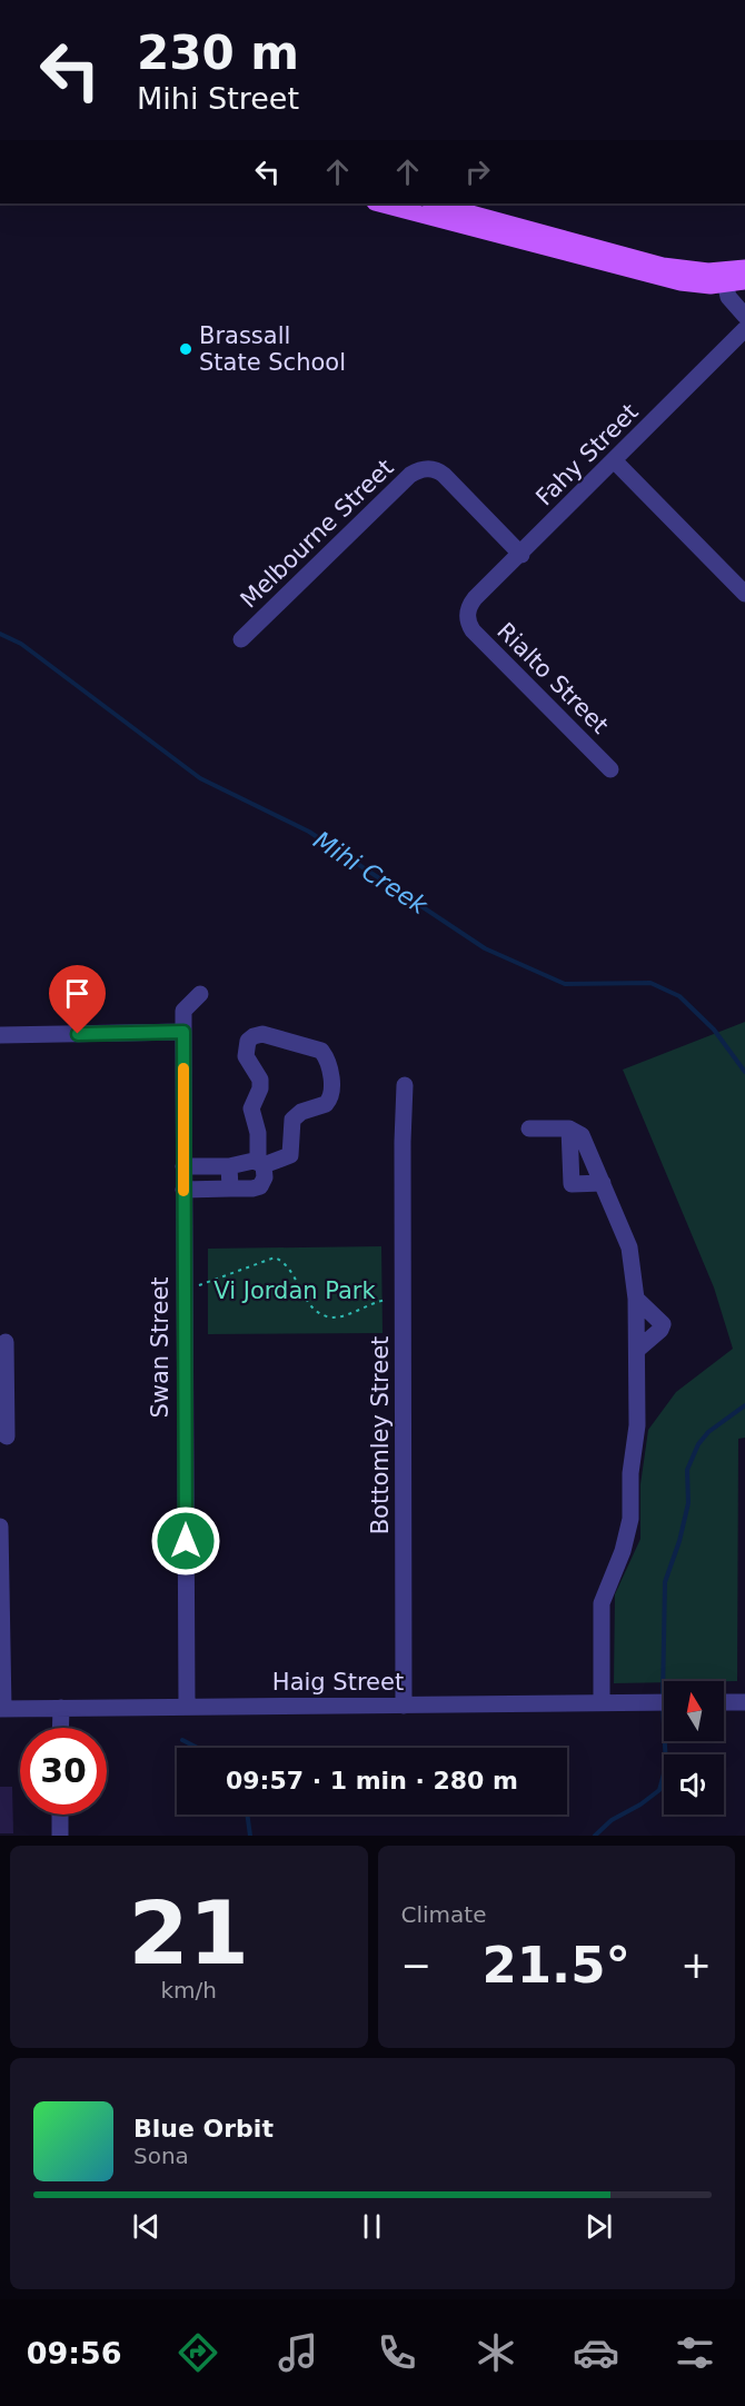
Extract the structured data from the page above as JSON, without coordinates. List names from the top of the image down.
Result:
{
  "streets": {
    "street": [
      "Fahy Street",
      "Melbourne Street",
      "Rialto Street",
      "Swan Street",
      "Bottomley Street",
      "Haig Street"
    ]
  },
  "crossings": [
    ["Fahy Street", "Melbourne Street"],
    ["Fahy Street", "Rialto Street"],
    ["Swan Street", "Haig Street"],
    ["Bottomley Street", "Haig Street"]
  ],
  "water": ["Mihi Creek"],
  "parks": ["Vi Jordan Park"],
  "places": ["Brassall State School"],
  "north": "top",
  "page": {
    "turn": ["230 m", "Mihi Street"],
    "limit": "30",
    "trip": "09:57 · 1 min · 280 m",
    "tile": [
      ["21", "km/h"],
      "Climate"
    ],
    "heat": ["−", "21.5°", "+"],
    "song": ["Blue Orbit", "Sona"],
    "tabs": "09:56"
  }
}
